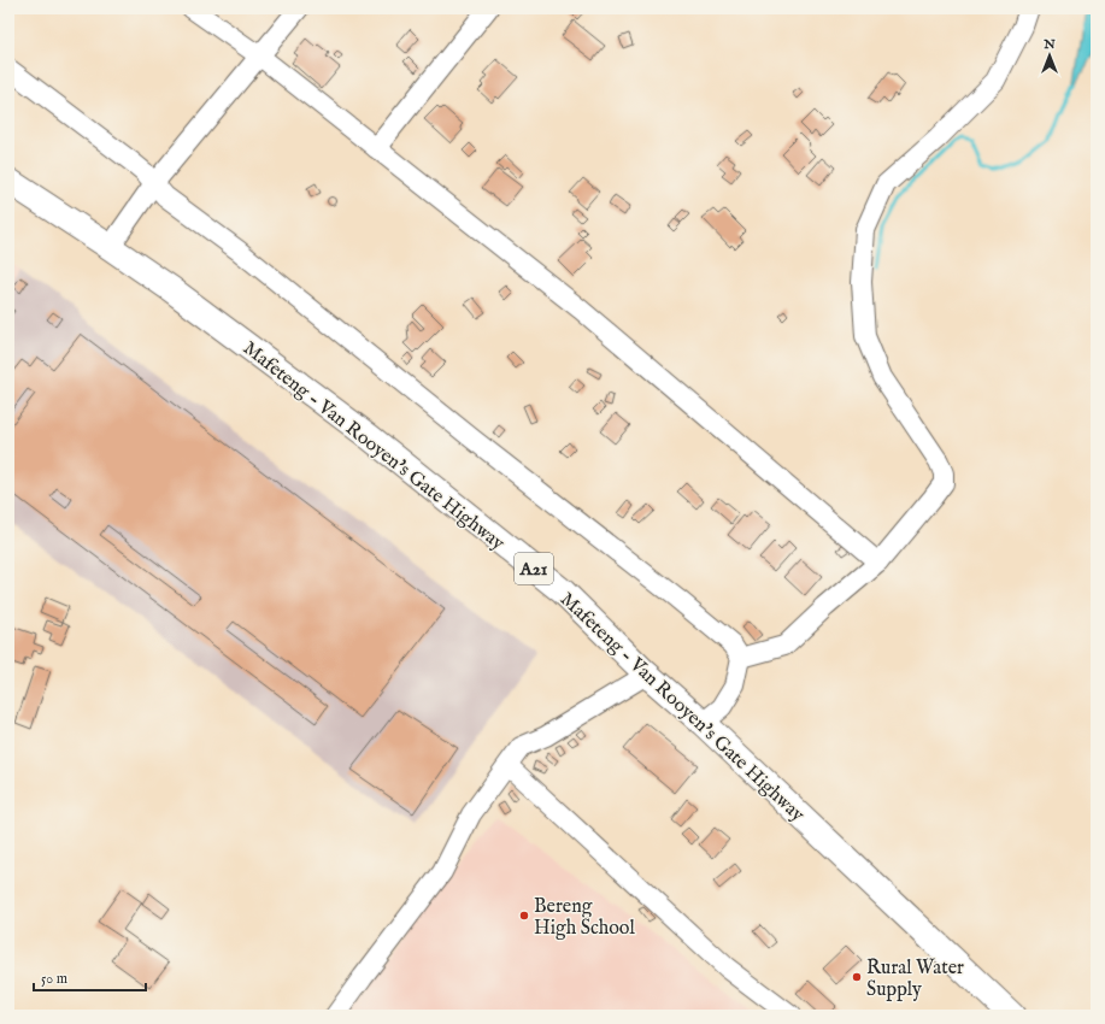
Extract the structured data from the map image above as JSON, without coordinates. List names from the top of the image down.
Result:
{
  "streets": {
    "main road": ["Mafeteng - Van Rooyen's Gate Highway", "A21"]
  },
  "places": ["Bereng High School", "Rural Water Supply"],
  "scale_bar": "50 m",
  "north": "top"
}
